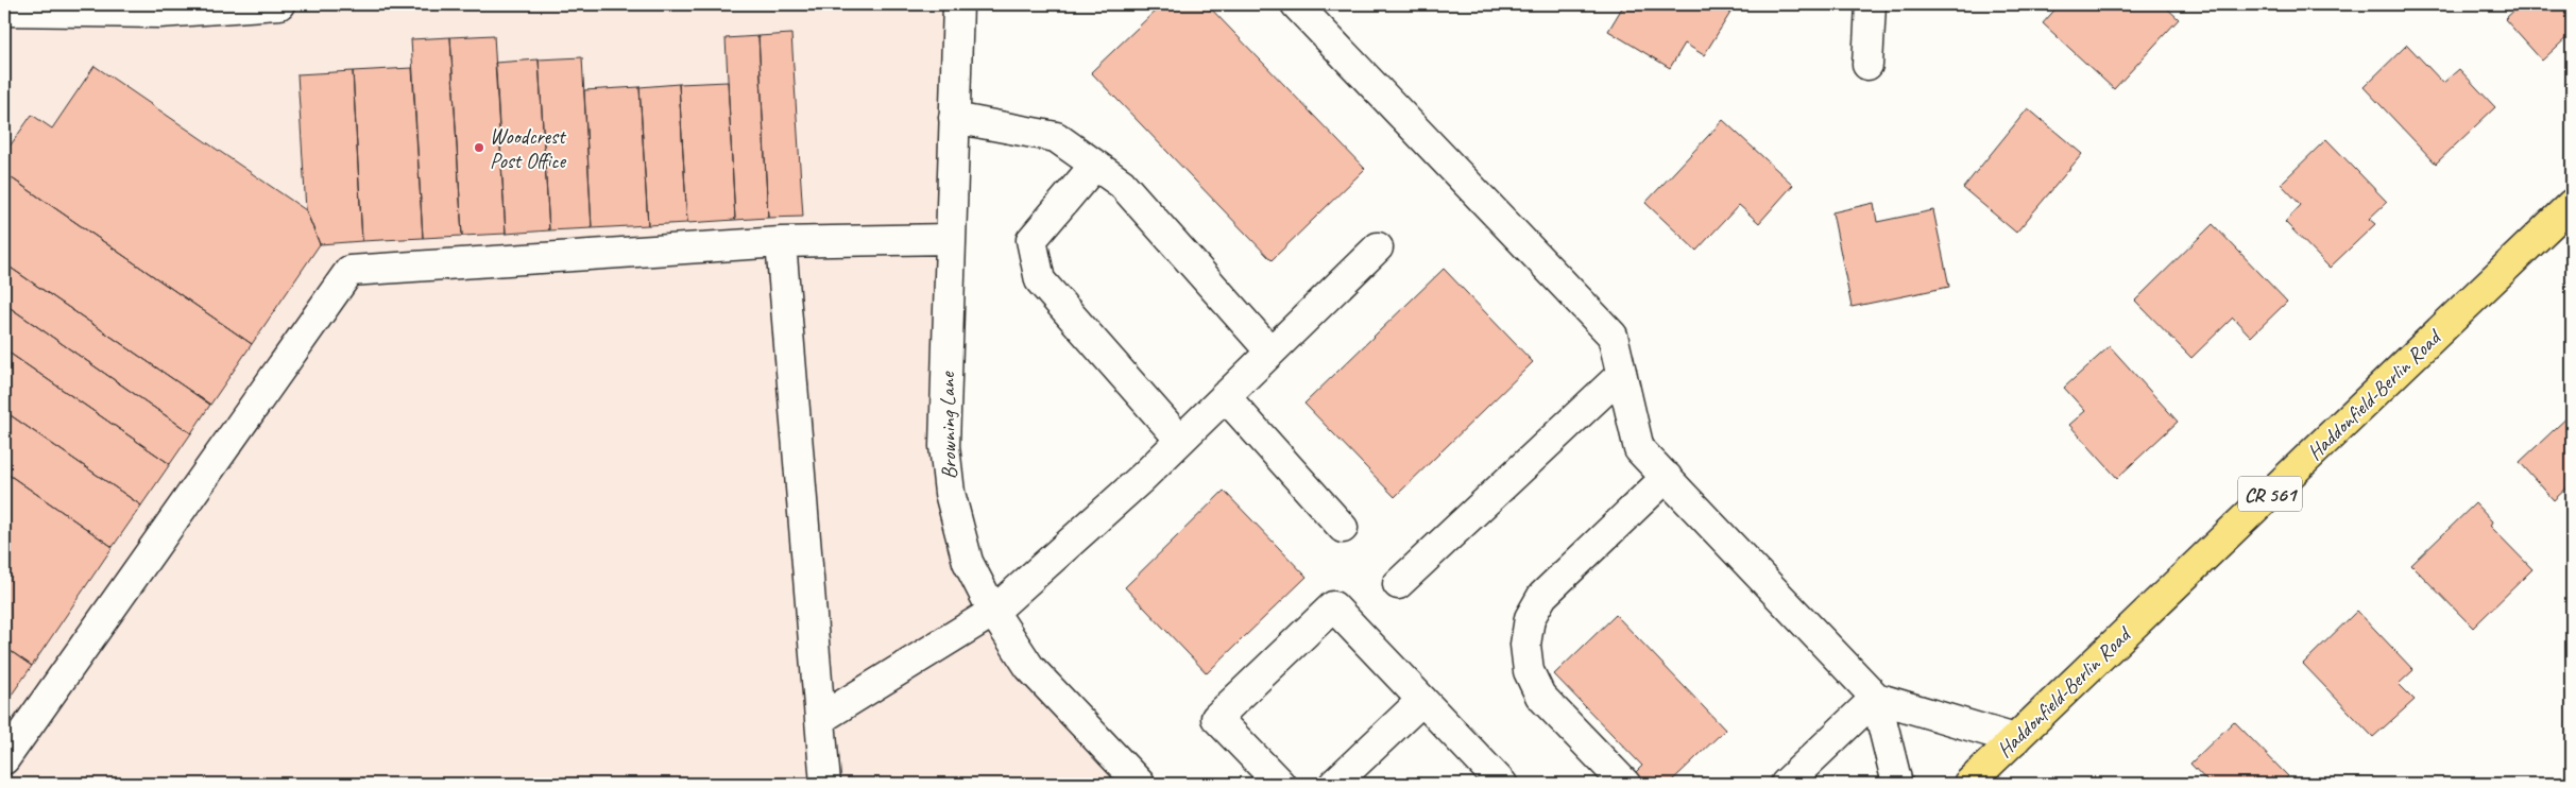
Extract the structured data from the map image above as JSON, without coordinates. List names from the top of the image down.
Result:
{
  "streets": {
    "main road": ["Haddonfield-Berlin Road", "CR 561"],
    "street": ["Browning Lane"]
  },
  "places": ["Woodcrest Post Office"]
}
